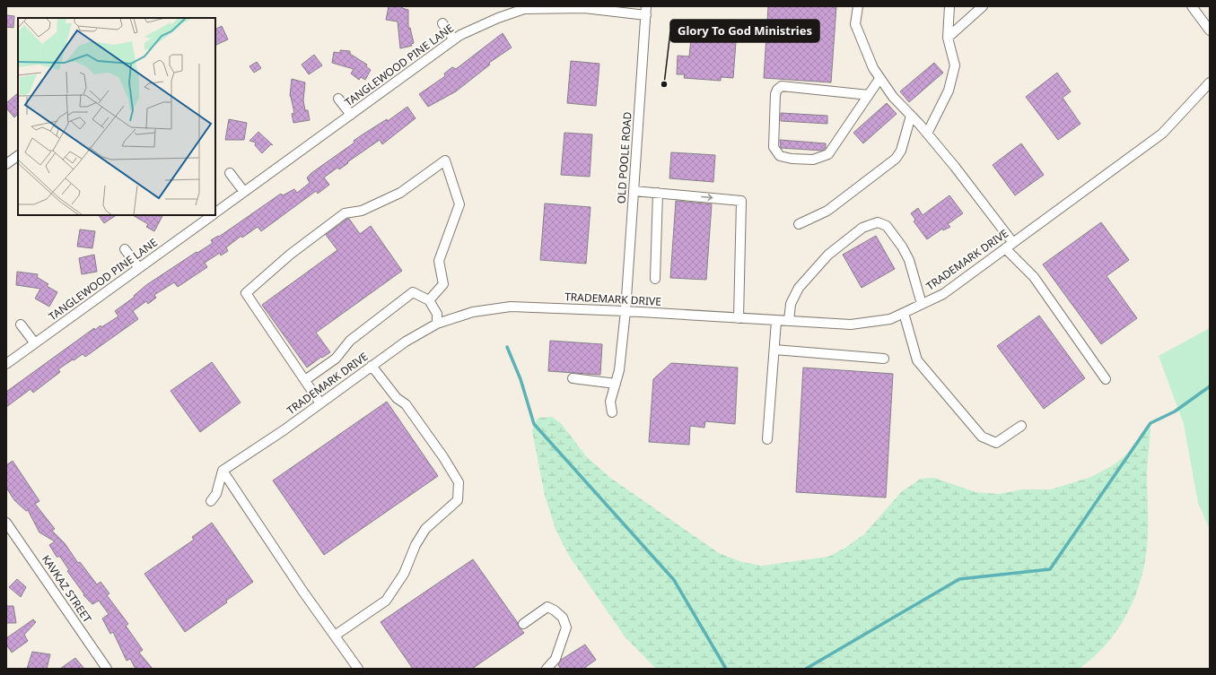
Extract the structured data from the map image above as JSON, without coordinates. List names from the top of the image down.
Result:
{
  "streets": {
    "street": [
      "TANGLEWOOD PINE LANE",
      "OLD POOLE ROAD",
      "TRADEMARK DRIVE",
      "KAVKAZ STREET"
    ]
  },
  "crossings": [
    ["TANGLEWOOD PINE LANE", "OLD POOLE ROAD"],
    ["OLD POOLE ROAD", "TRADEMARK DRIVE"]
  ],
  "places": ["Glory To God Ministries"]
}
